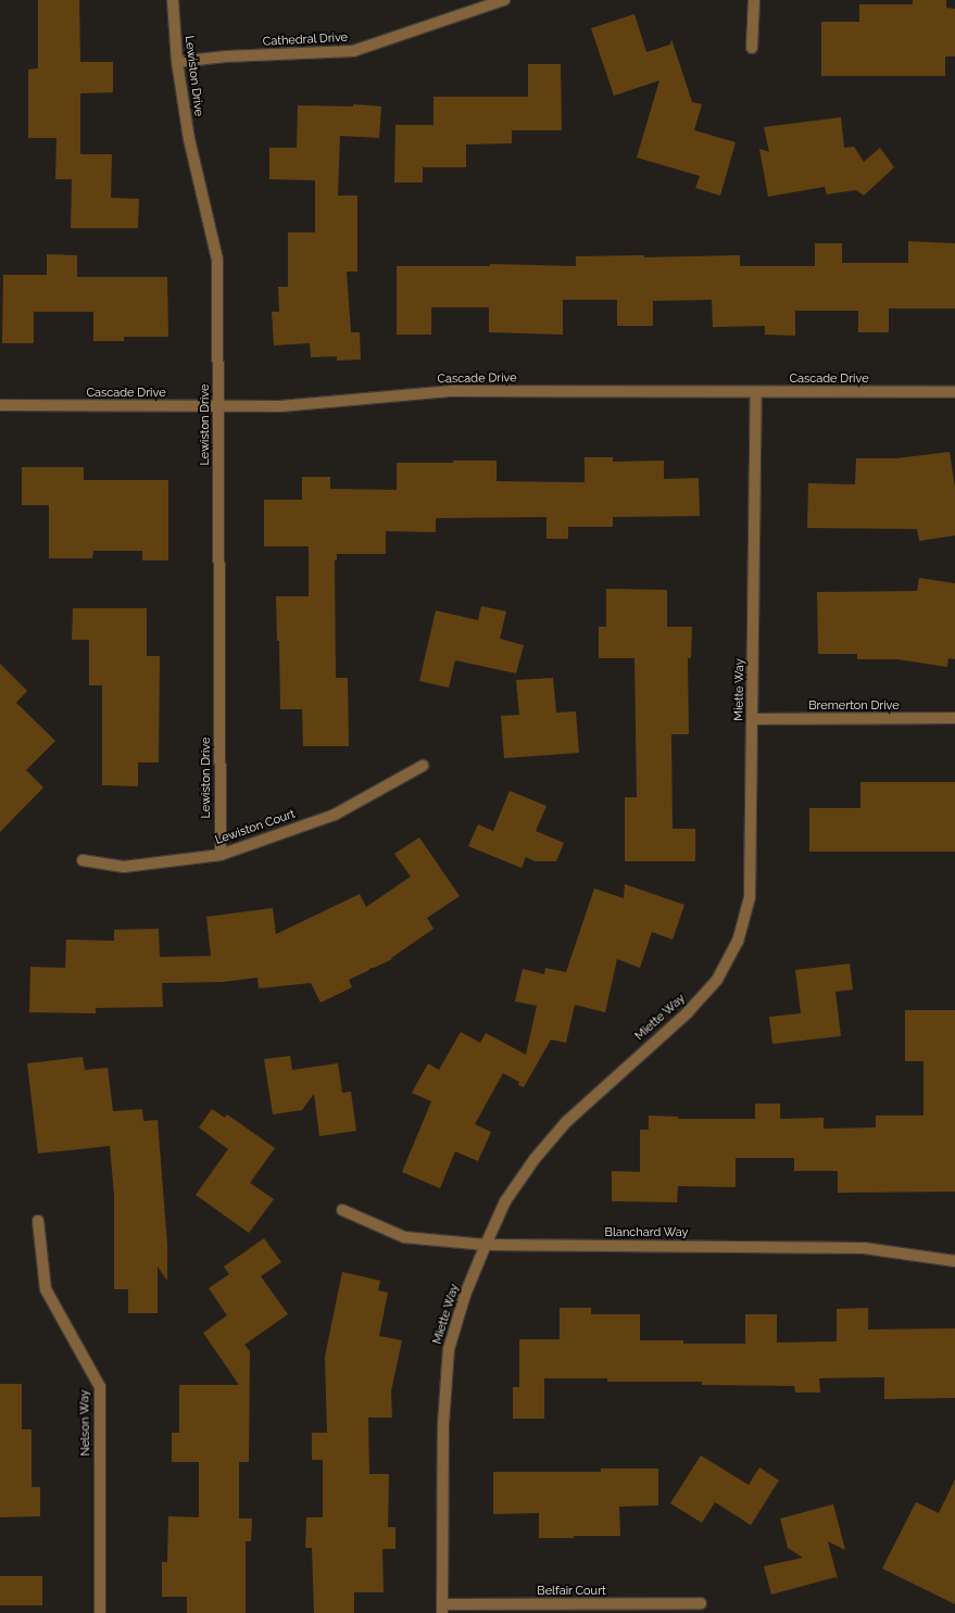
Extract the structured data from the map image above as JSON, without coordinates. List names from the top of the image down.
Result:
{
  "streets": {
    "street": [
      "Cathedral Drive",
      "Lewiston Drive",
      "Cascade Drive",
      "Miette Way",
      "Bremerton Drive",
      "Lewiston Court",
      "Blanchard Way",
      "Nelson Way",
      "Belfair Court"
    ]
  },
  "crossings": [
    ["Cathedral Drive", "Lewiston Drive"],
    ["Lewiston Drive", "Cascade Drive"],
    ["Lewiston Drive", "Lewiston Court"],
    ["Cascade Drive", "Miette Way"],
    ["Miette Way", "Bremerton Drive"],
    ["Miette Way", "Blanchard Way"],
    ["Miette Way", "Belfair Court"]
  ]
}
